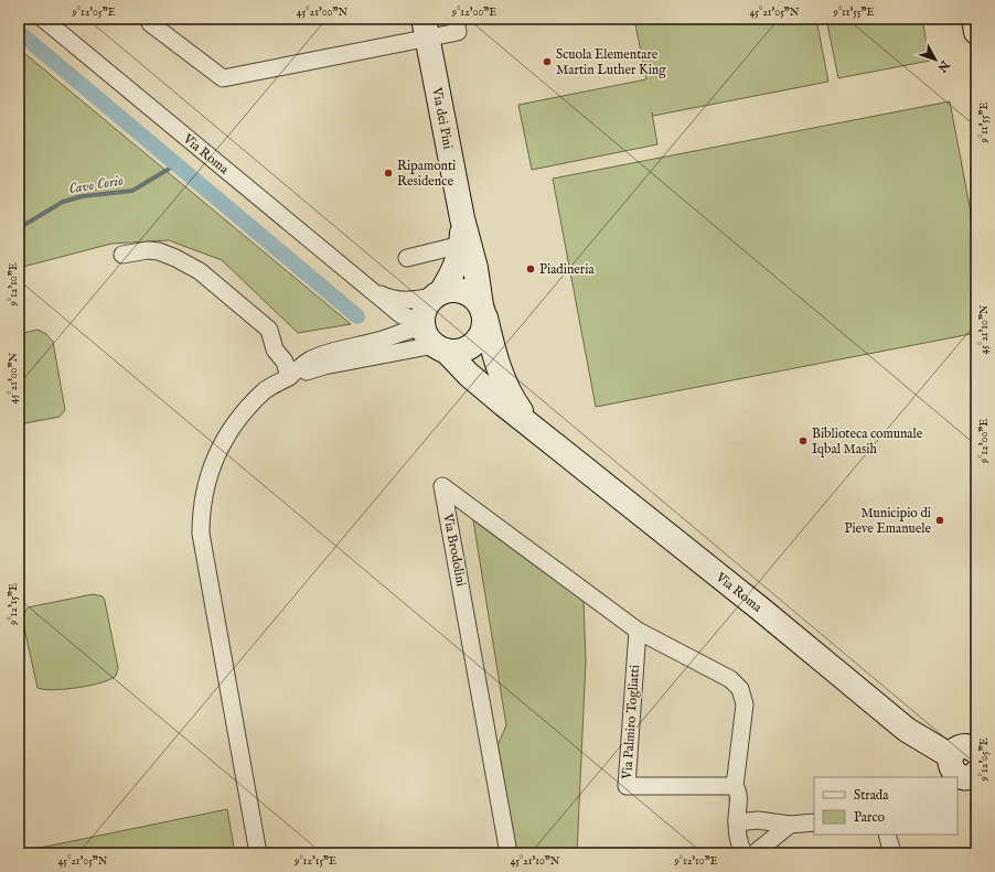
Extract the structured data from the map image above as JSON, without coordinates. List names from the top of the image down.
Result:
{
  "streets": {
    "street": [
      "Via dei Pini",
      "Via Roma",
      "Via Brodolini",
      "Via Palmiro Togliatti"
    ]
  },
  "crossings": [
    ["Via dei Pini", "Via Roma"],
    ["Via Brodolini", "Via Palmiro Togliatti"]
  ],
  "water": ["Cavo Corio"],
  "places": [
    "Scuola Elementare Martin Luther King",
    "Ripamonti Residence",
    "Piadineria",
    "Biblioteca comunale Iqbal Masih",
    "Municipio di Pieve Emanuele"
  ],
  "legend": ["Strada", "Parco"],
  "north": "bottom right",
  "coordinates": [
    "9°12'05\"E",
    "45°21'00\"N",
    "9°12'00\"E",
    "45°21'05\"N",
    "9°11'55\"E",
    "9°12'10\"E",
    "45°21'10\"N",
    "9°12'15\"E"
  ]
}
